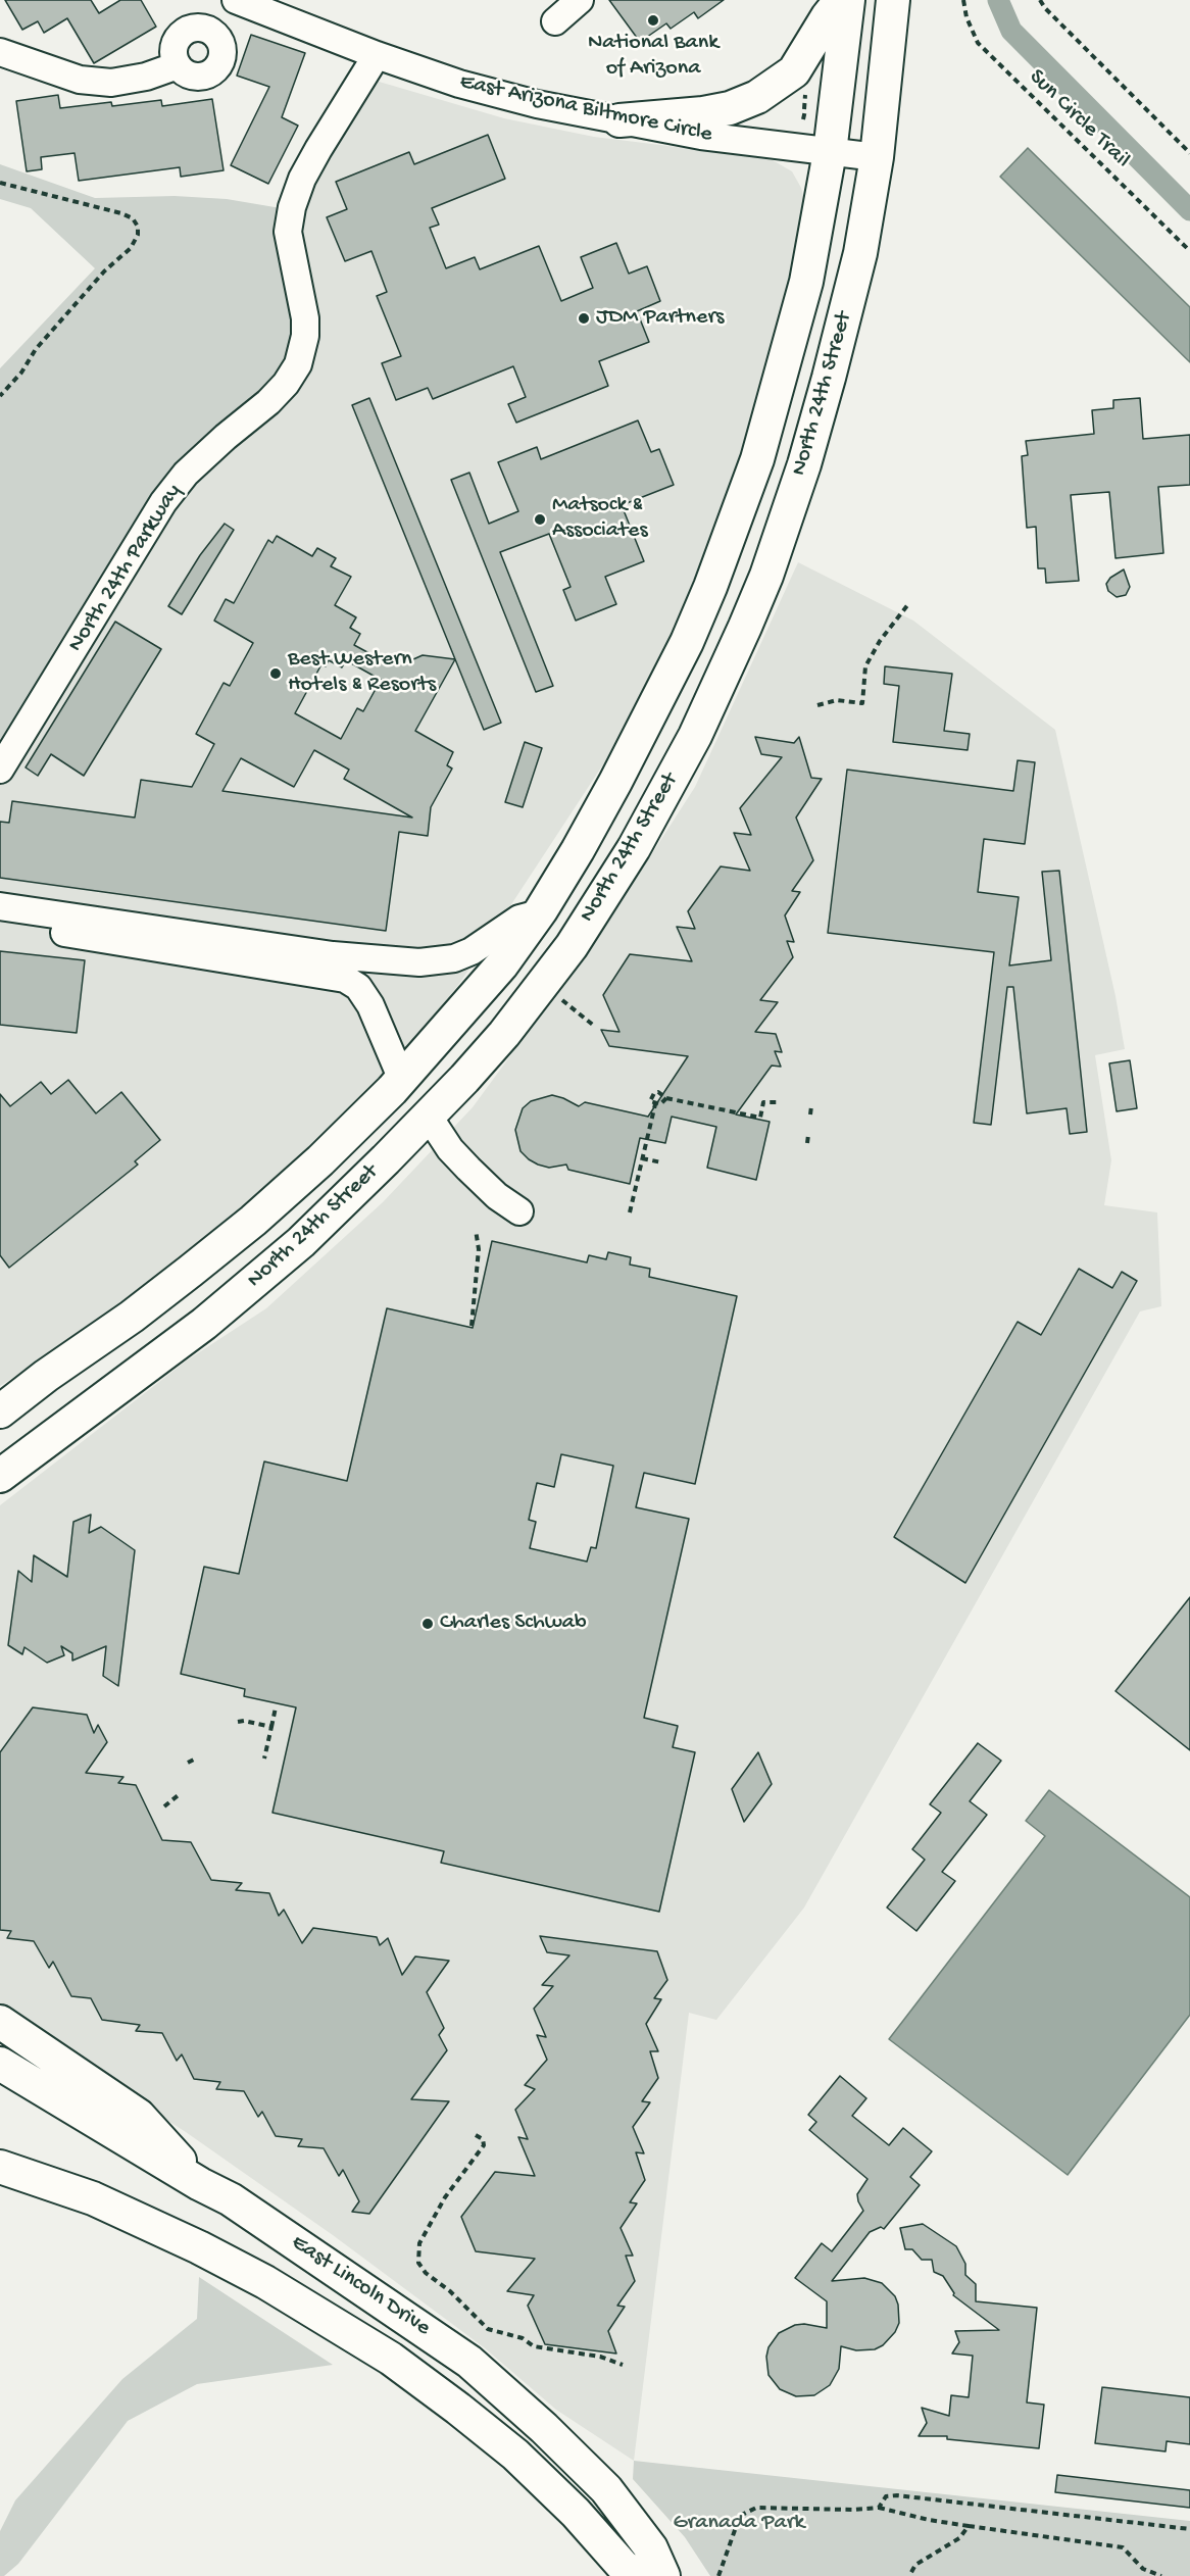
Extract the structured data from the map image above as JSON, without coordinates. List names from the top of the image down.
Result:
{
  "streets": {
    "main road": ["North 24th Street", "East Lincoln Drive"],
    "street": ["East Arizona Biltmore Circle", "North 24th Parkway"],
    "path": ["Sun Circle Trail"]
  },
  "crossings": [
    ["East Arizona Biltmore Circle", "North 24th Street"],
    ["East Arizona Biltmore Circle", "North 24th Parkway"]
  ],
  "parks": ["Granada Park"],
  "places": [
    "National Bank of Arizona",
    "JDM Partners",
    "Matsock & Associates",
    "Best Western Hotels & Resorts",
    "Charles Schwab"
  ]
}
